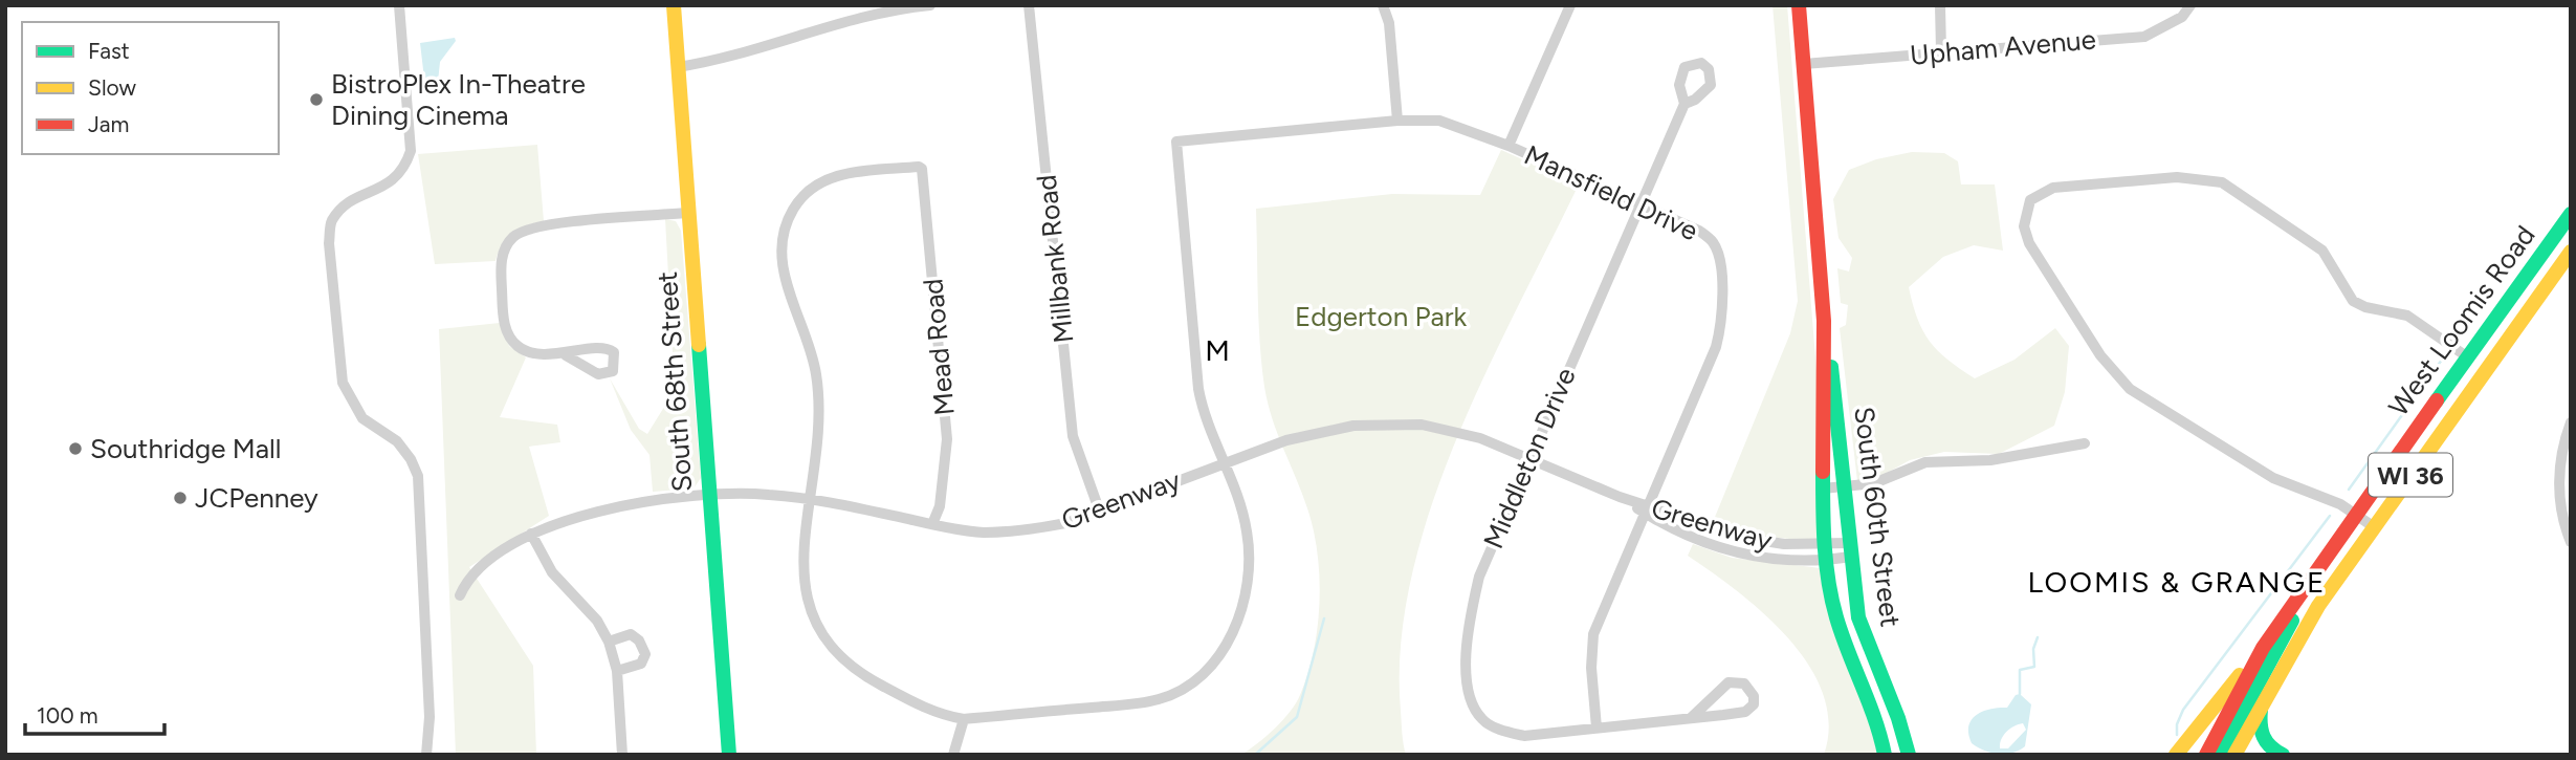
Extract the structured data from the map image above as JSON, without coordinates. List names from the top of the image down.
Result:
{
  "streets": {
    "street": [
      "Upham Avenue",
      "Mansfield Drive",
      "Millbank Road",
      "West Loomis Road",
      "Mead Road",
      "South 68th Street",
      "Middleton Drive",
      "WI 36",
      "Greenway",
      "South 60th Street"
    ]
  },
  "crossings": [
    ["Upham Avenue", "South 60th Street"],
    ["Mansfield Drive", "Middleton Drive"],
    ["Mansfield Drive", "Greenway"],
    ["Millbank Road", "Greenway"],
    ["Mead Road", "Greenway"],
    ["South 68th Street", "Greenway"],
    ["Middleton Drive", "Greenway"],
    ["Greenway", "South 60th Street"]
  ],
  "districts": ["M", "LOOMIS & GRANGE"],
  "parks": ["Edgerton Park"],
  "places": ["BistroPlex In-Theatre Dining Cinema", "Southridge Mall", "JCPenney"],
  "legend": ["Fast", "Slow", "Jam"],
  "scale_bar": "100 m"
}
